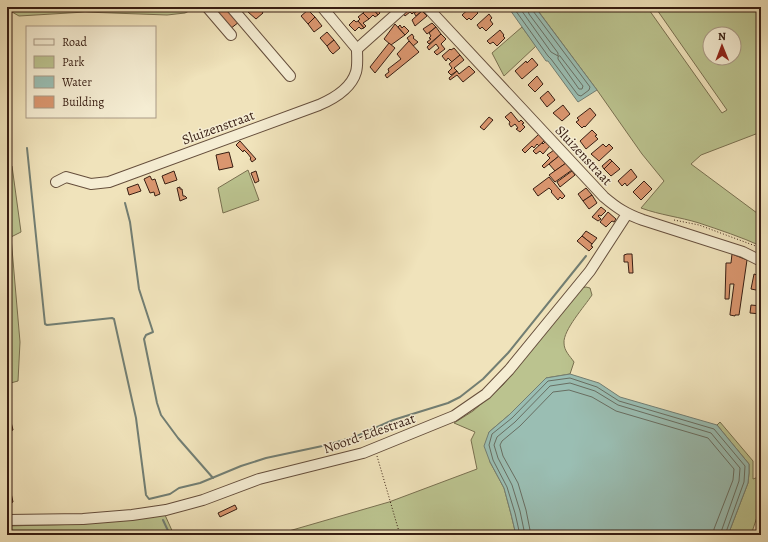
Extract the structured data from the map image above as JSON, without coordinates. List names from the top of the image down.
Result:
{
  "streets": {
    "street": ["Sluizenstraat", "Noord-Edestraat"]
  },
  "crossings": [
    ["Sluizenstraat", "Noord-Edestraat"]
  ],
  "legend": [
    "Road",
    "Park",
    "Water",
    "Building"
  ],
  "north": "top"
}
